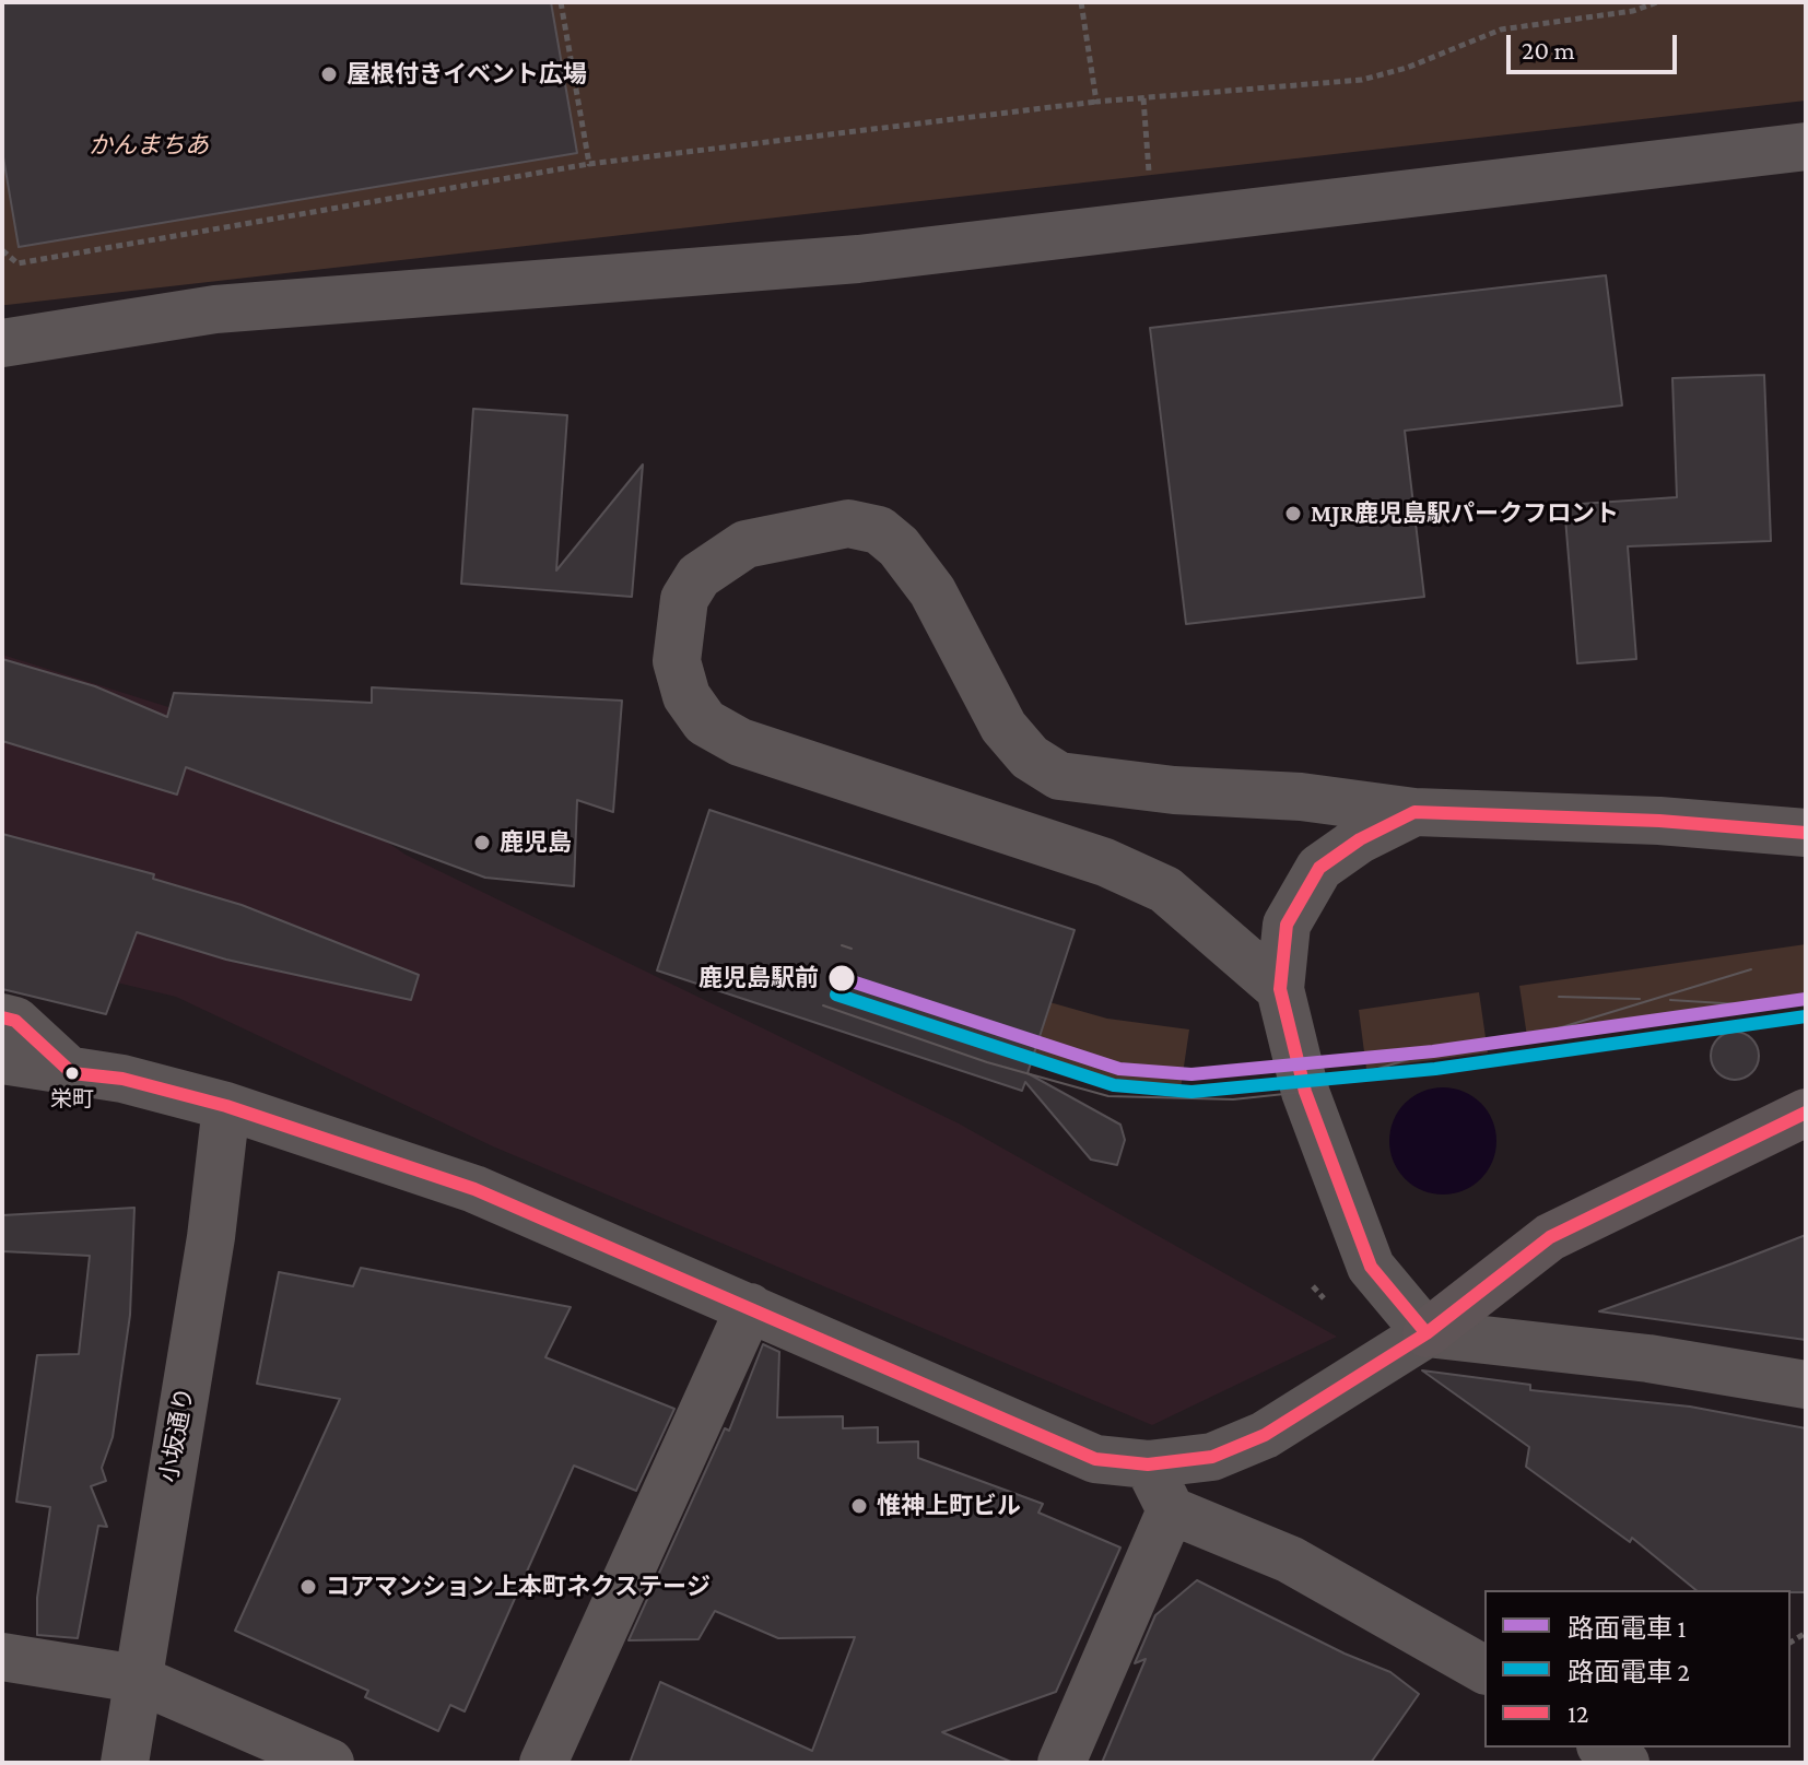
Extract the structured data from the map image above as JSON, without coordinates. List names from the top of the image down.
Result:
{
  "streets": {
    "street": ["小坂通り"]
  },
  "parks": ["かんまちあ"],
  "places": [
    "屋根付きイベント広場",
    "MJR鹿児島駅パークフロント",
    "鹿児島",
    "鹿児島駅前",
    "栄町",
    "惟神上町ビル",
    "コアマンション上本町ネクステージ"
  ],
  "lines": ["transit line 12", "tram line 1", "tram line 2"],
  "legend": ["路面電車 1", "路面電車 2", "12"],
  "scale_bar": "20 m"
}
